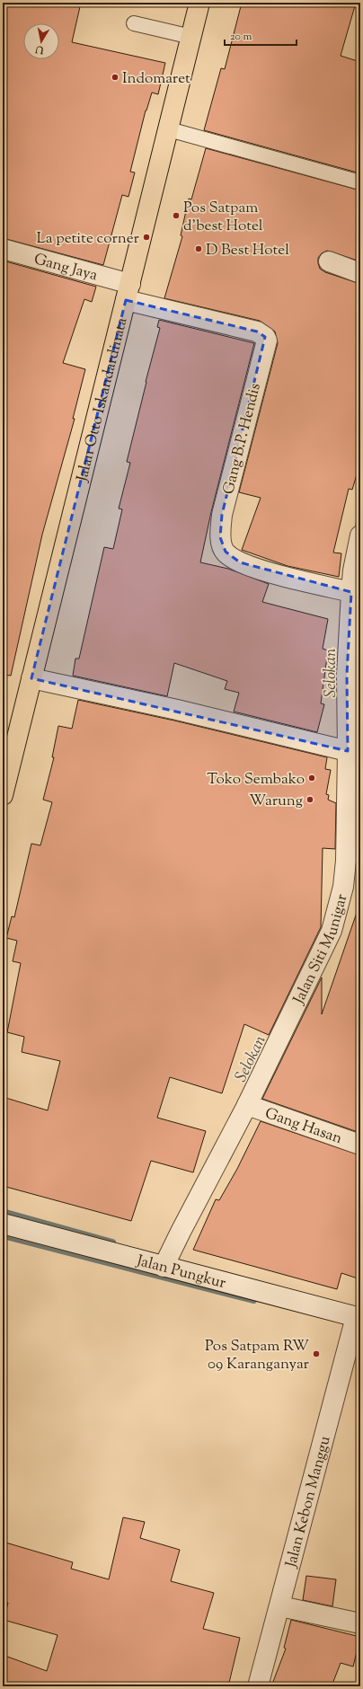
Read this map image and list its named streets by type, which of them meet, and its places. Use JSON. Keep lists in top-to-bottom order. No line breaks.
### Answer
{"streets":{"main road":["Jalan Otto Iskandardinata"],"street":["Gang Jaya","Gang B.P. Hendis","Jalan Siti Munigar","Gang Hasan","Jalan Pungkur","Jalan Kebon Manggu"]},"crossings":[["Gang Jaya","Jalan Otto Iskandardinata"],["Gang Jaya","Gang B.P. Hendis"],["Jalan Otto Iskandardinata","Gang B.P. Hendis"],["Gang B.P. Hendis","Jalan Siti Munigar"],["Jalan Siti Munigar","Gang Hasan"],["Jalan Siti Munigar","Jalan Pungkur"],["Jalan Pungkur","Jalan Kebon Manggu"]],"water":["Selokan"],"places":["Indomaret","Pos Satpam d'best Hotel","La petite corner","D Best Hotel","Toko Sembako","Warung","Pos Satpam RW 09 Karanganyar"],"scale_bar":"20 m","north":"bottom"}
